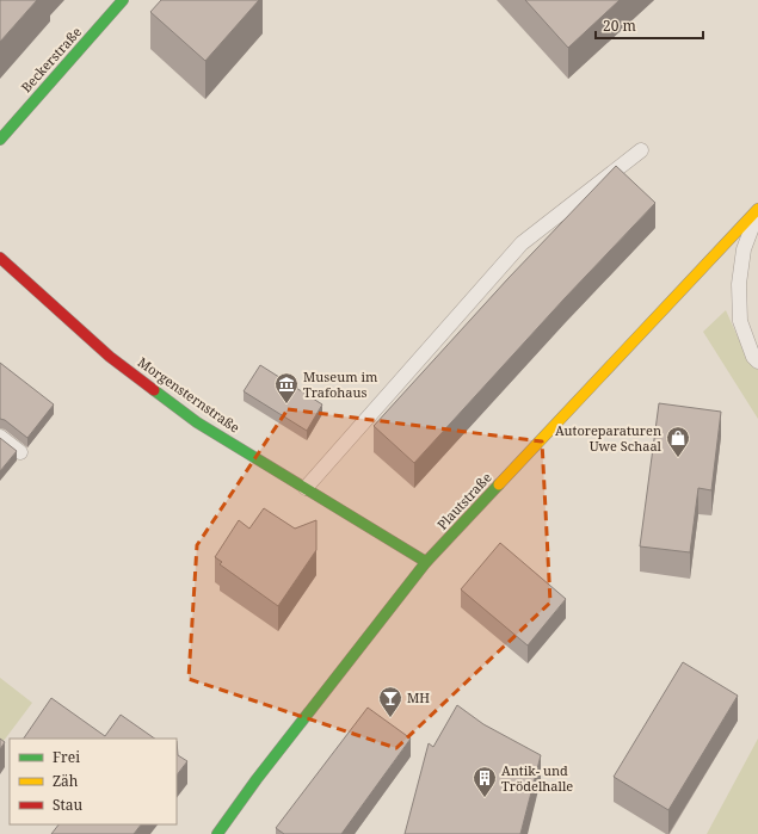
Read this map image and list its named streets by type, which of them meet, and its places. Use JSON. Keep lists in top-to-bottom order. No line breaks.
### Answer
{"streets":{"main road":["Beckerstraße","Morgensternstraße","Plautstraße"]},"crossings":[["Morgensternstraße","Plautstraße"]],"places":{"museum":["Museum im Trafohaus"],"shop":["Autoreparaturen Uwe Schaal"],"bar":["MH"],"building":["Antik- und Trödelhalle"]},"legend":["Frei","Zäh","Stau"],"scale_bar":"20 m"}
